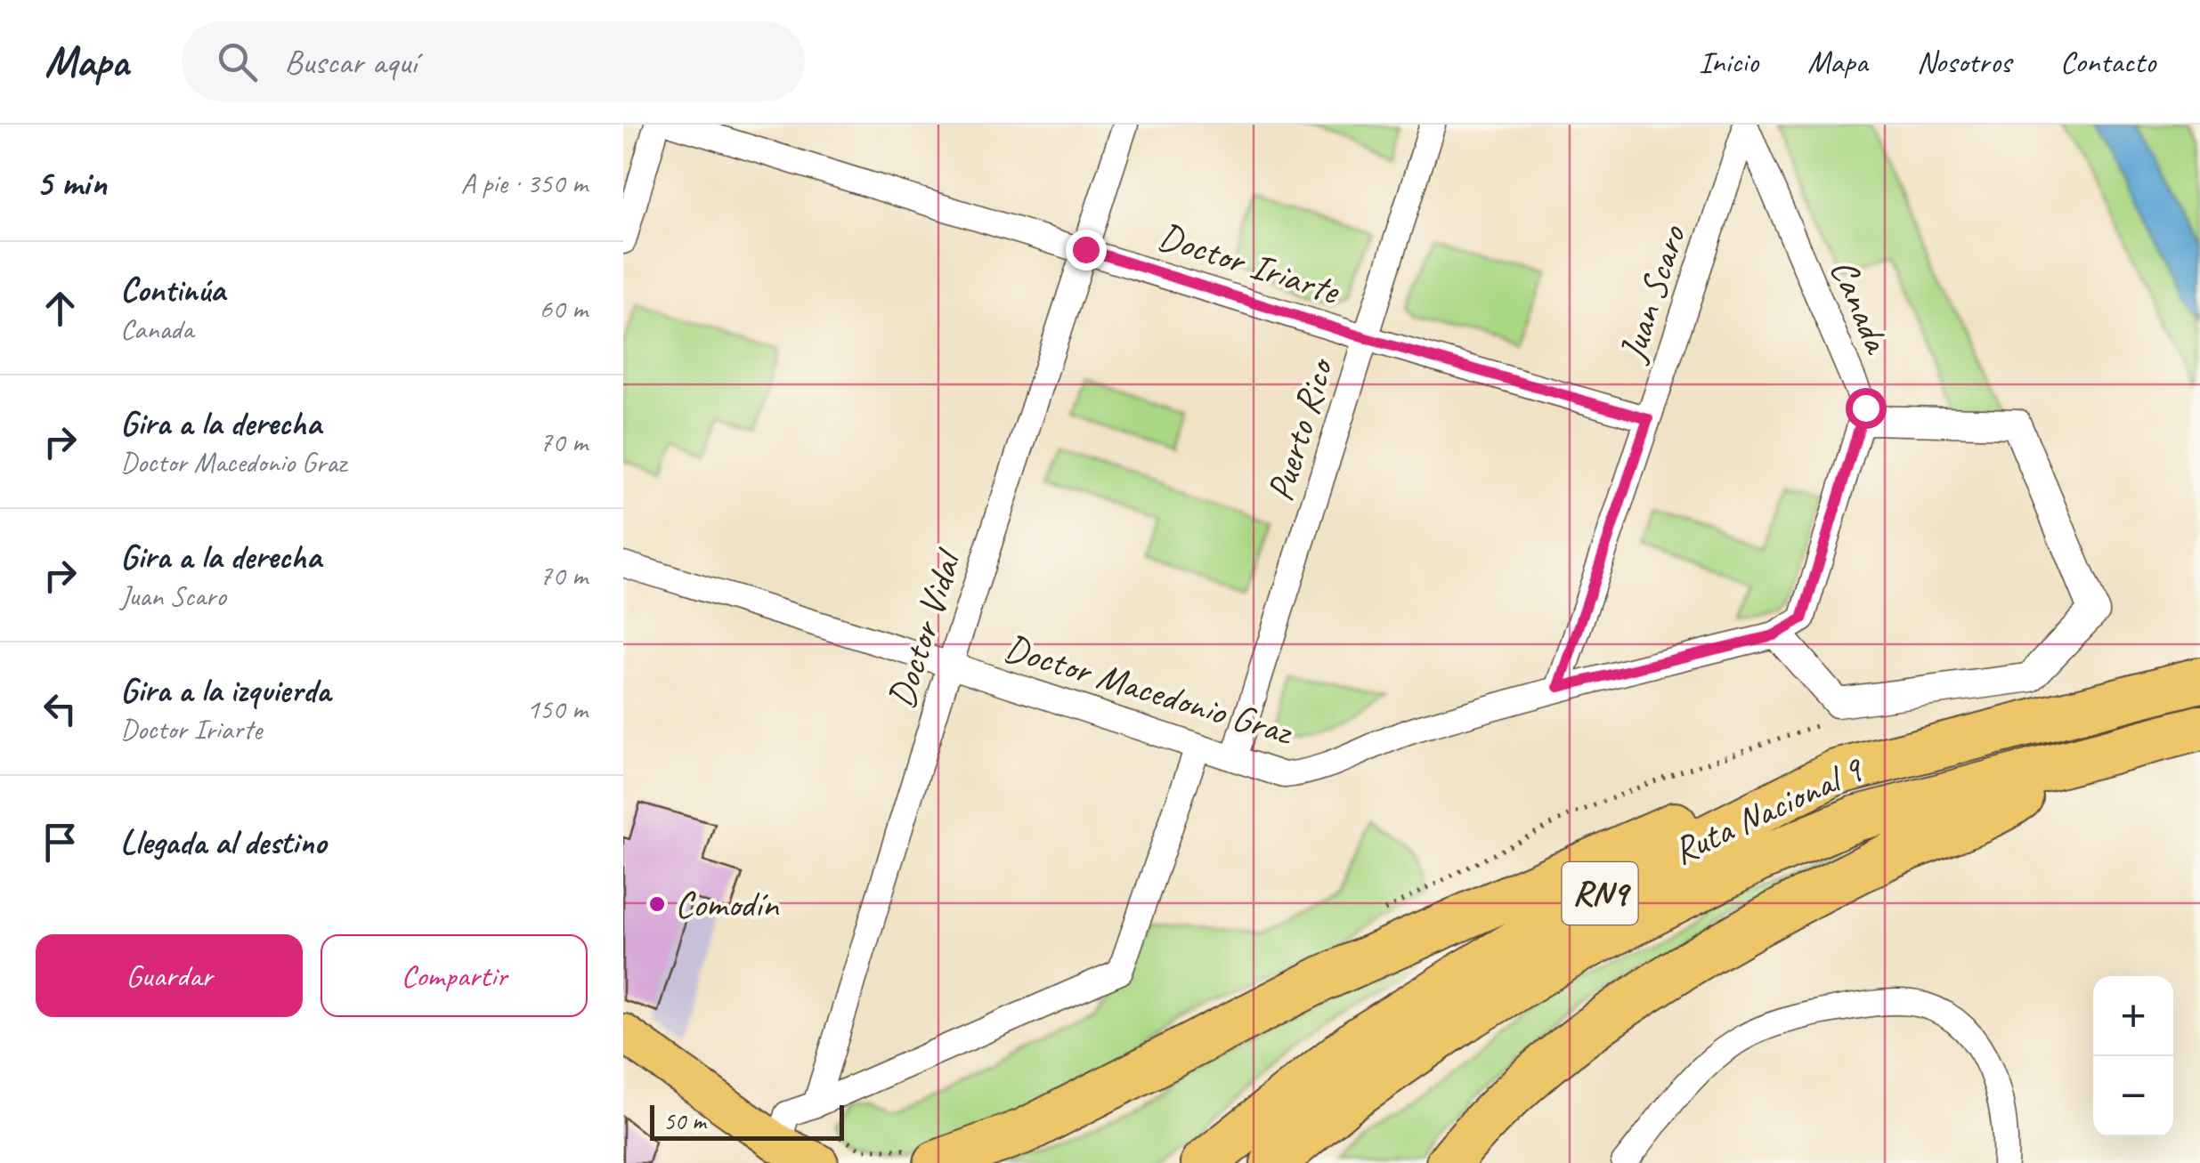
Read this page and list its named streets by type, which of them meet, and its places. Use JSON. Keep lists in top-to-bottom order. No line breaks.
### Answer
{"streets":{"highway":["Ruta Nacional 9","RN9"],"street":["Doctor Iriarte","Juan Scaro","Canada","Puerto Rico","Doctor Vidal","Doctor Macedonio Graz"]},"crossings":[["Doctor Iriarte","Juan Scaro"],["Doctor Iriarte","Puerto Rico"],["Doctor Iriarte","Doctor Vidal"],["Juan Scaro","Canada"],["Juan Scaro","Doctor Macedonio Graz"],["Canada","Doctor Macedonio Graz"],["Puerto Rico","Doctor Macedonio Graz"],["Doctor Vidal","Doctor Macedonio Graz"],["Ruta Nacional 9","RN9"]],"places":["Comodín"],"scale_bar":"50 m","page":{"header":"Mapa","search":"Buscar aquí","nav":["Inicio","Mapa","Nosotros","Contacto"],"heading":["5 min","A pie · 350 m"],"list":[["Continúa","Canada","60 m"],["Gira a la derecha","Doctor Macedonio Graz","70 m"],["Gira a la derecha","Juan Scaro","70 m"],["Gira a la izquierda","Doctor Iriarte","150 m"],"Llegada al destino"],"buttons":["Guardar","Compartir"],"map_buttons":["+","−"],"scale":"50 m"}}
